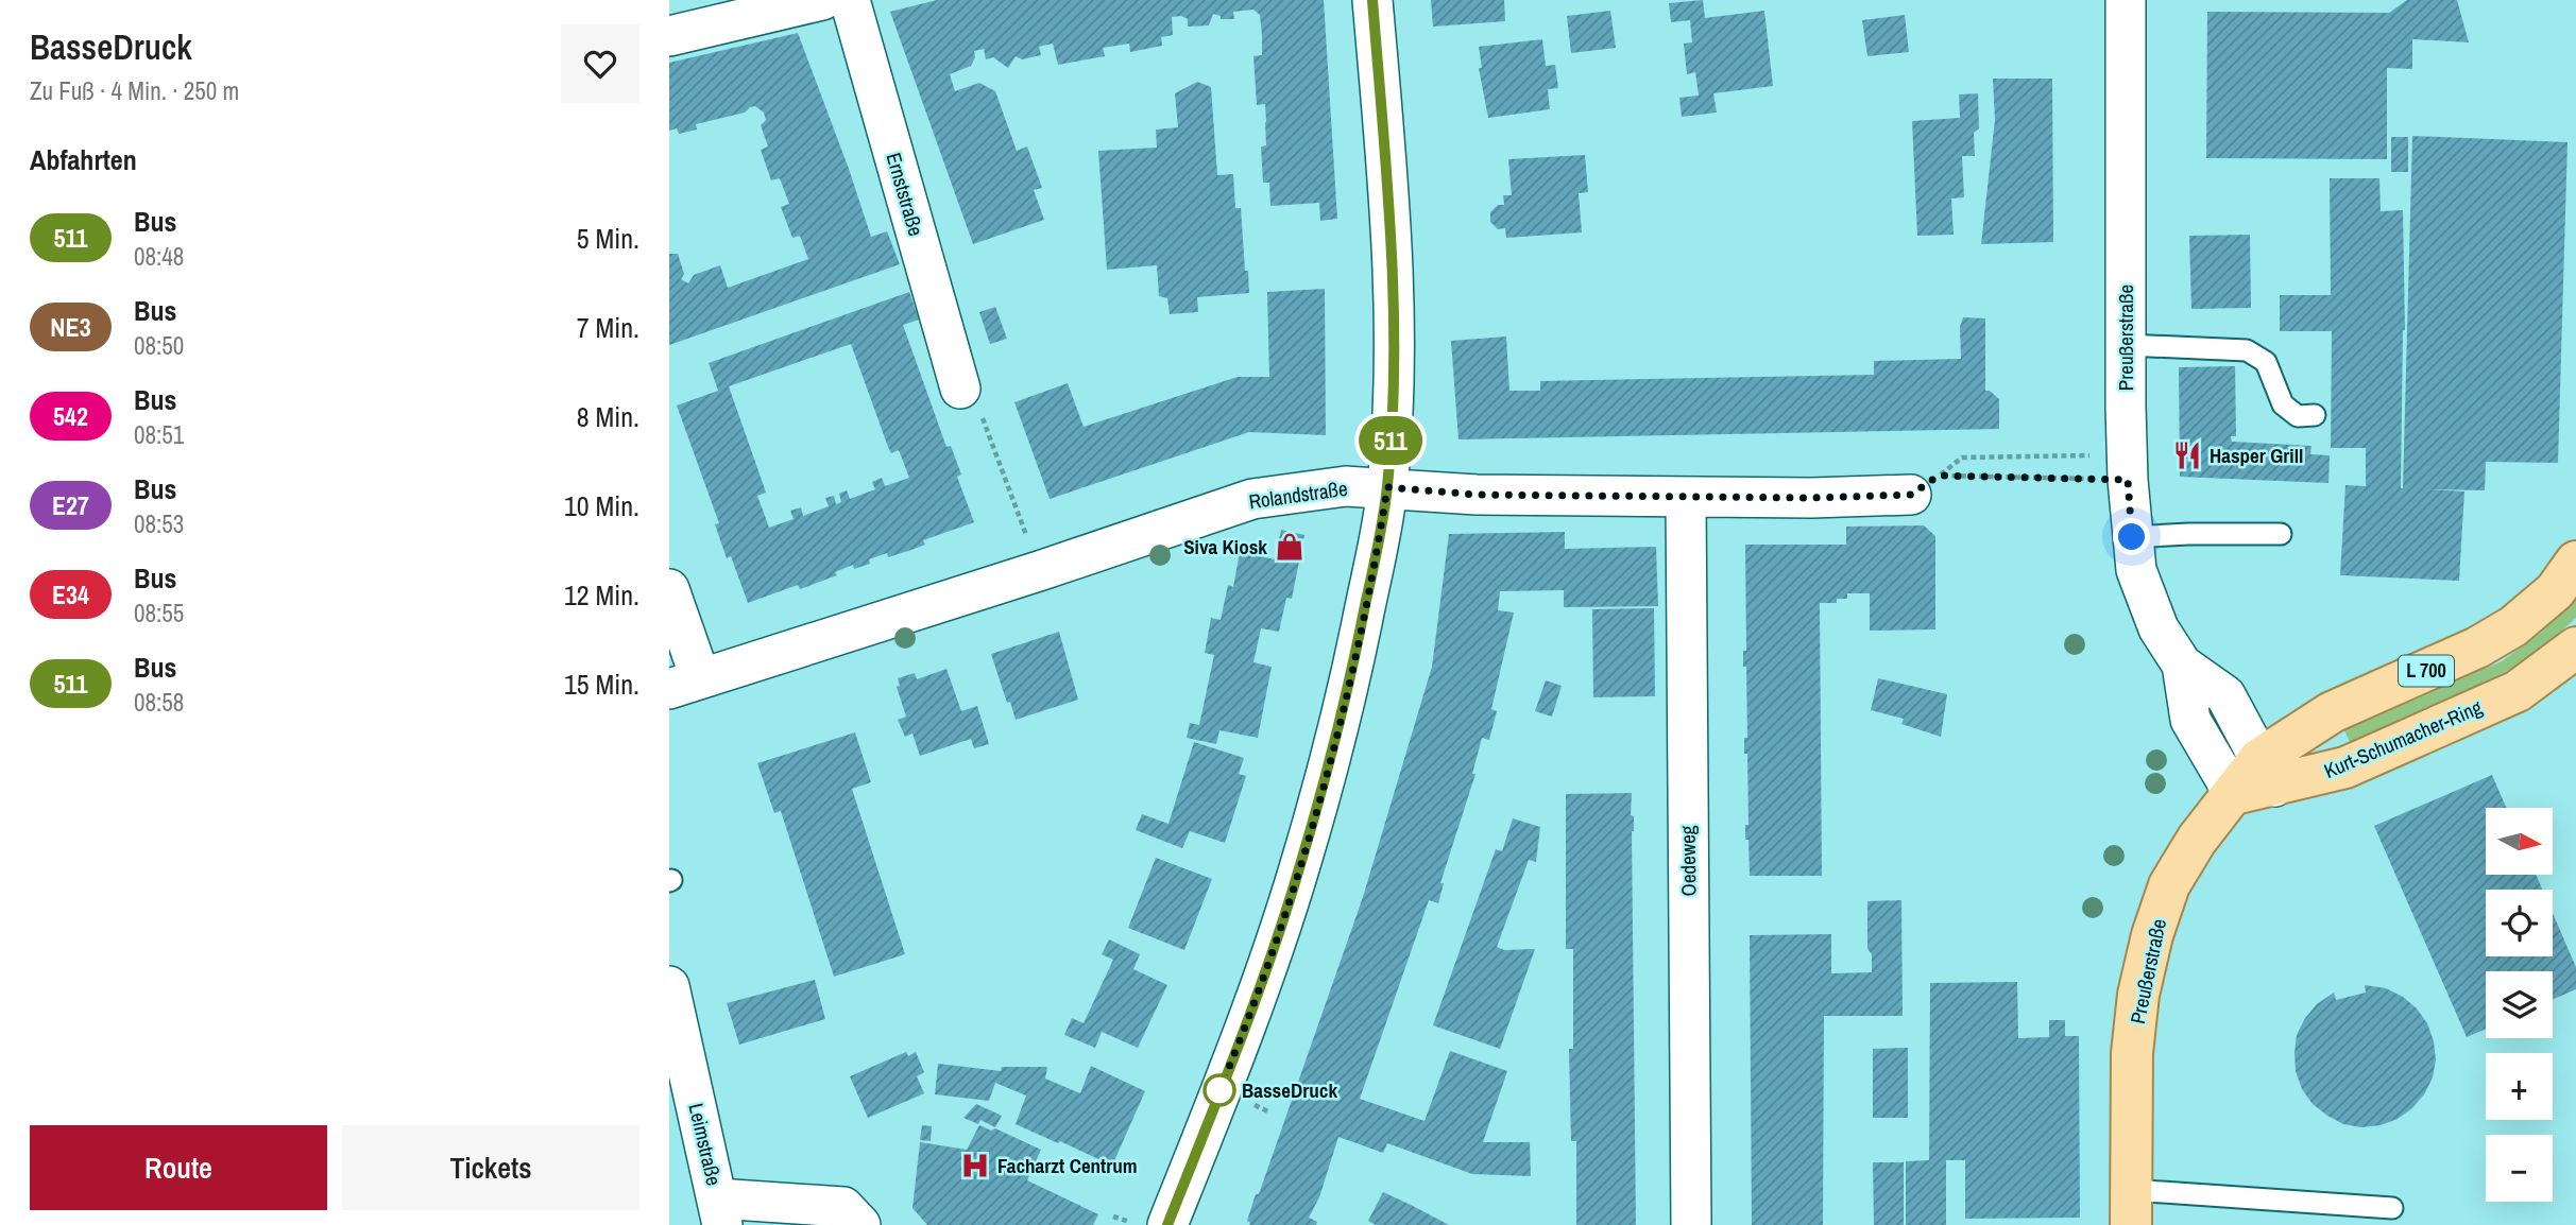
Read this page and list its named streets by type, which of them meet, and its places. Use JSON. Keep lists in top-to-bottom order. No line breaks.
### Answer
{"streets":{"main road":["Preußerstraße","L 700","Kurt-Schumacher-Ring"],"street":["Ernststraße","Rolandstraße","Oedeweg","Leimstraße"]},"crossings":[["Preußerstraße","Kurt-Schumacher-Ring"],["Rolandstraße","Oedeweg"]],"places":{"restaurant":["Hasper Grill"],"shop":["Siva Kiosk"],"other":["BasseDruck"],"hospital":["Facharzt Centrum"]},"lines":["bus line 511"],"north":"right","page":{"heading":[["BasseDruck","Zu Fuß · 4 Min. · 250 m"],"Abfahrten"],"on_map":"511","list":[{"mark":"511","name":"Bus","note":"08:48","value":"5 Min."},{"mark":"NE3","name":"Bus","note":"08:50","value":"7 Min."},{"mark":"542","name":"Bus","note":"08:51","value":"8 Min."},{"mark":"E27","name":"Bus","note":"08:53","value":"10 Min."},{"mark":"E34","name":"Bus","note":"08:55","value":"12 Min."},{"mark":"511","name":"Bus","note":"08:58","value":"15 Min."}],"map_buttons":["+","−"],"buttons":["Route","Tickets"]}}
